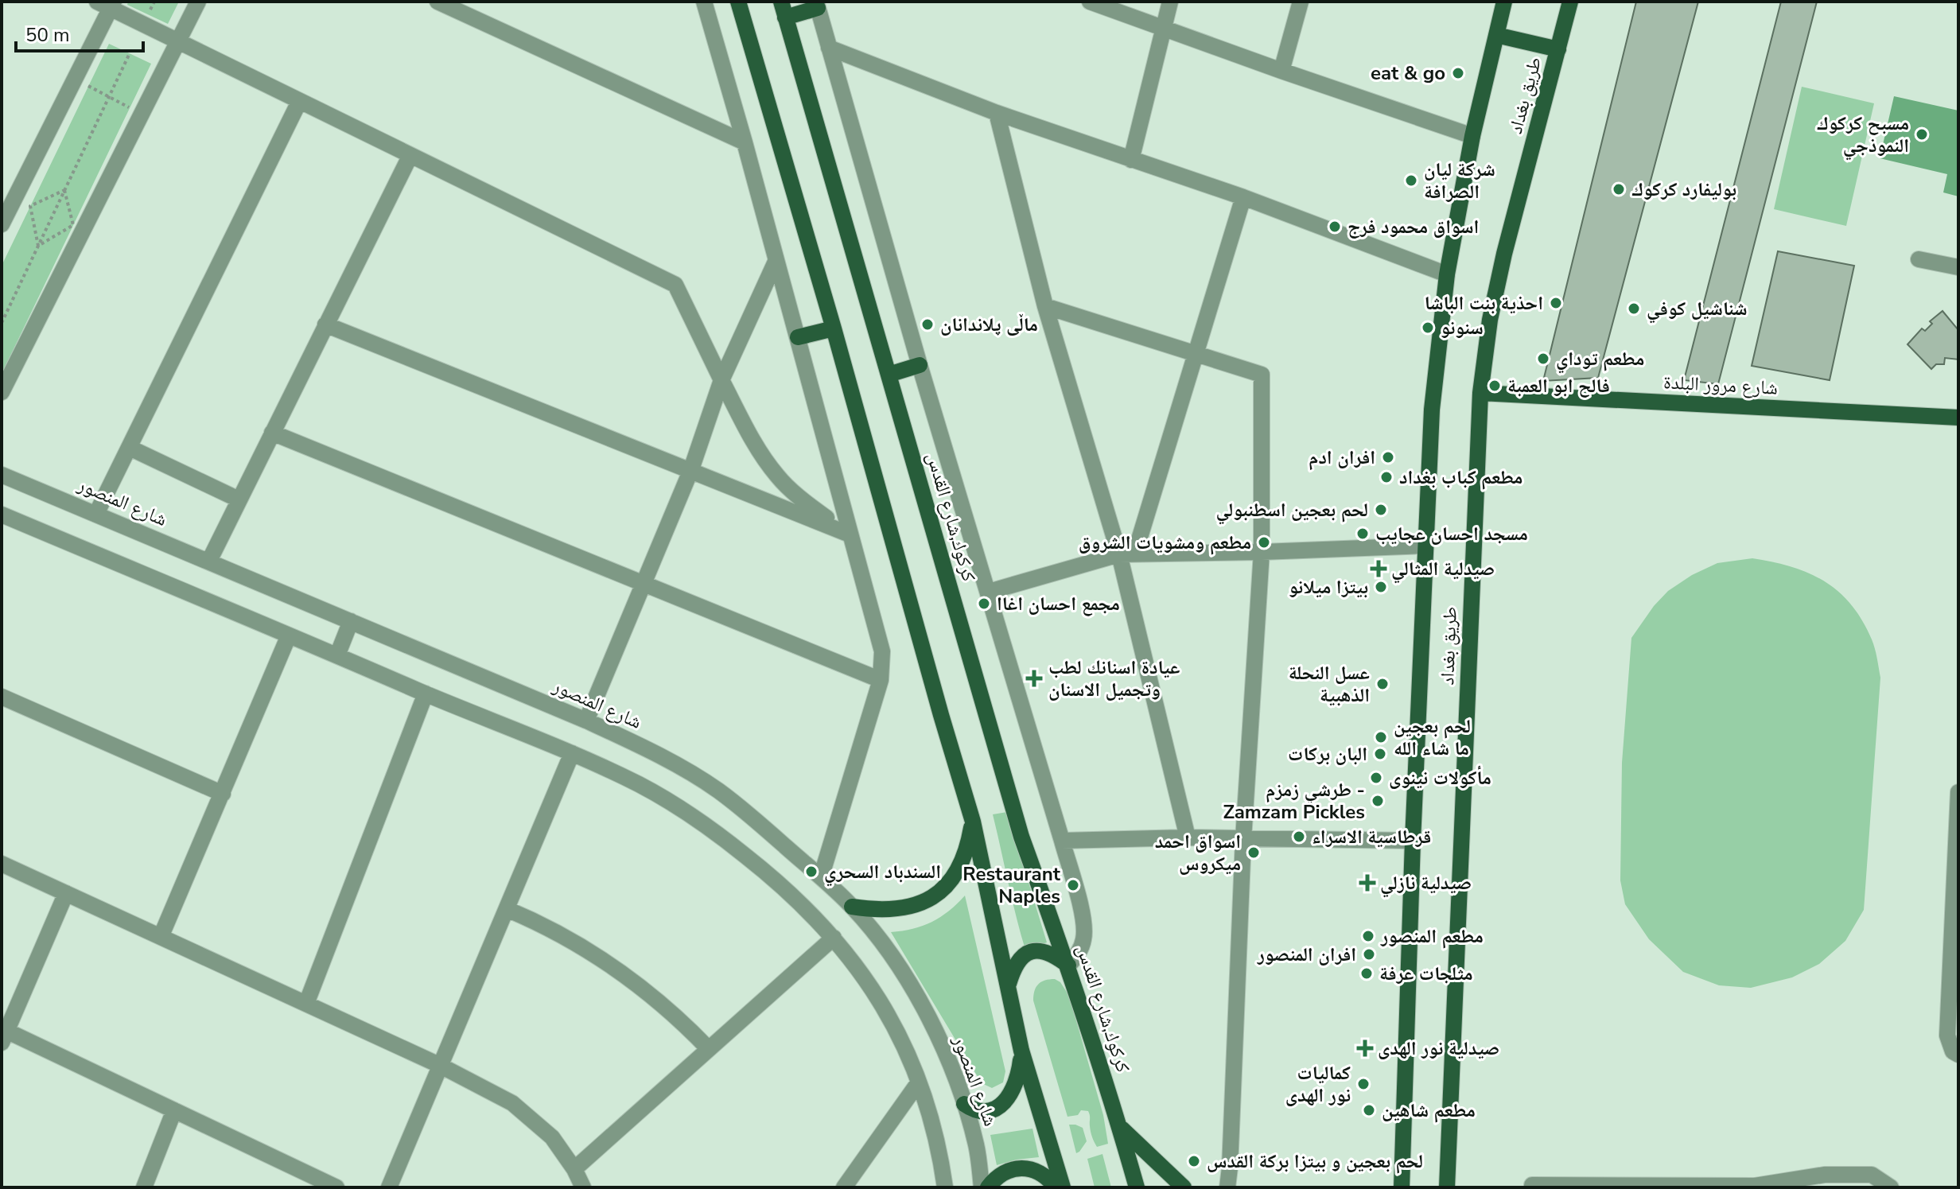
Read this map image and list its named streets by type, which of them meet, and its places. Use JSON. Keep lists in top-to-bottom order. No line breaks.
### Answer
{"streets":{"main road":["طريق بغداد","شارع مرور البلدة","كركوك,شارع القدس"],"street":["شارع المنصور"]},"crossings":[["طريق بغداد","شارع مرور البلدة"]],"places":{"other":["eat & go","مسبح كركوك النموذجي","شركة ليان الصرافة","بوليفارد كركوك","اسواق محمود فرج","احذية بنت الباشا","شناشيل كوفي","ماڵی پلاندانان","سنونو","مطعم توداي","فالح ابو العمبة","افران ادم","مطعم كباب بغداد","لحم بعجين اسطنبولي","مسجد احسان عجايب","مطعم ومشويات الشروق","بيتزا ميلانو","مجمع احسان اغاا","عسل النحلة الذهبية","لحم بعجين ما شاء الله","البان بركات","مأكولات نينوى","طرشي زمزم - Zamzam Pickles","قرطاسية الاسراء","اسواق احمد ميكروس","السندباد السحري","Restaurant Naples","مطعم المنصور","افران المنصور","مثلجات عرفة","كماليات نور الهدى","مطعم شاهين","لحم بعجين و بيتزا بركة القدس"],"health":["صيدلية المثالي","عيادة اسنانك لطب وتجميل الاسنان","صيدلية نازلي","صيدلية نور الهدى"]},"scale_bar":"50 m"}
